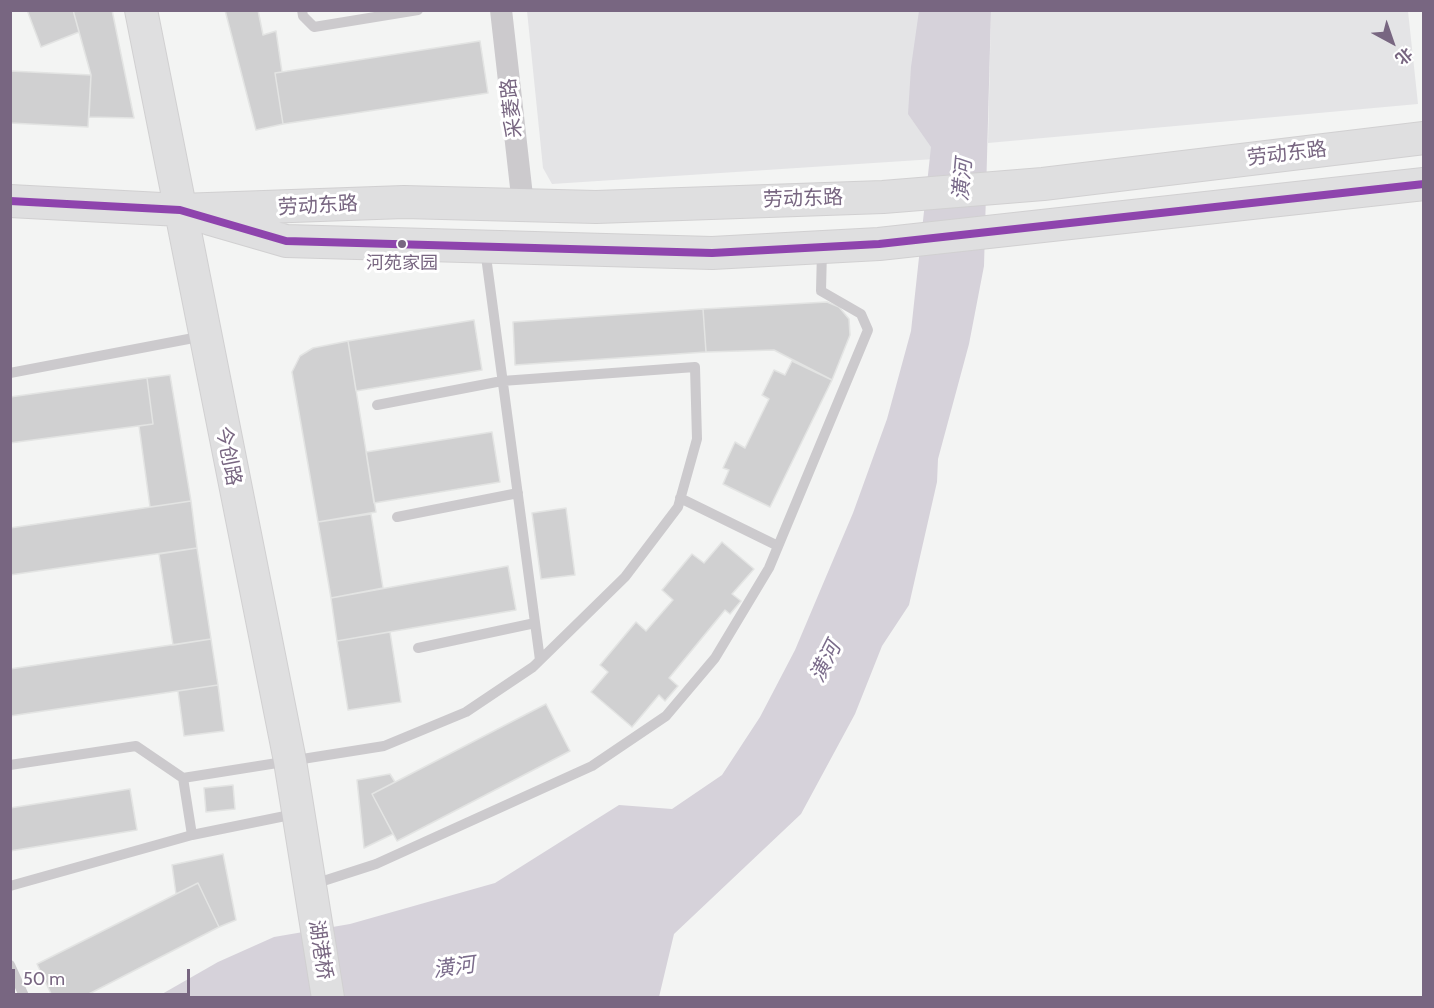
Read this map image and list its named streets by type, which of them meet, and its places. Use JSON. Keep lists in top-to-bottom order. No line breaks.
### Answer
{"streets":{"main road":["劳动东路","今创路","湖港桥"],"street":["采菱路"]},"crossings":[["采菱路","劳动东路"],["劳动东路","今创路"],["今创路","湖港桥"]],"water":["潢河"],"places":["河苑家园"],"scale_bar":"50 m","north":"bottom right"}
